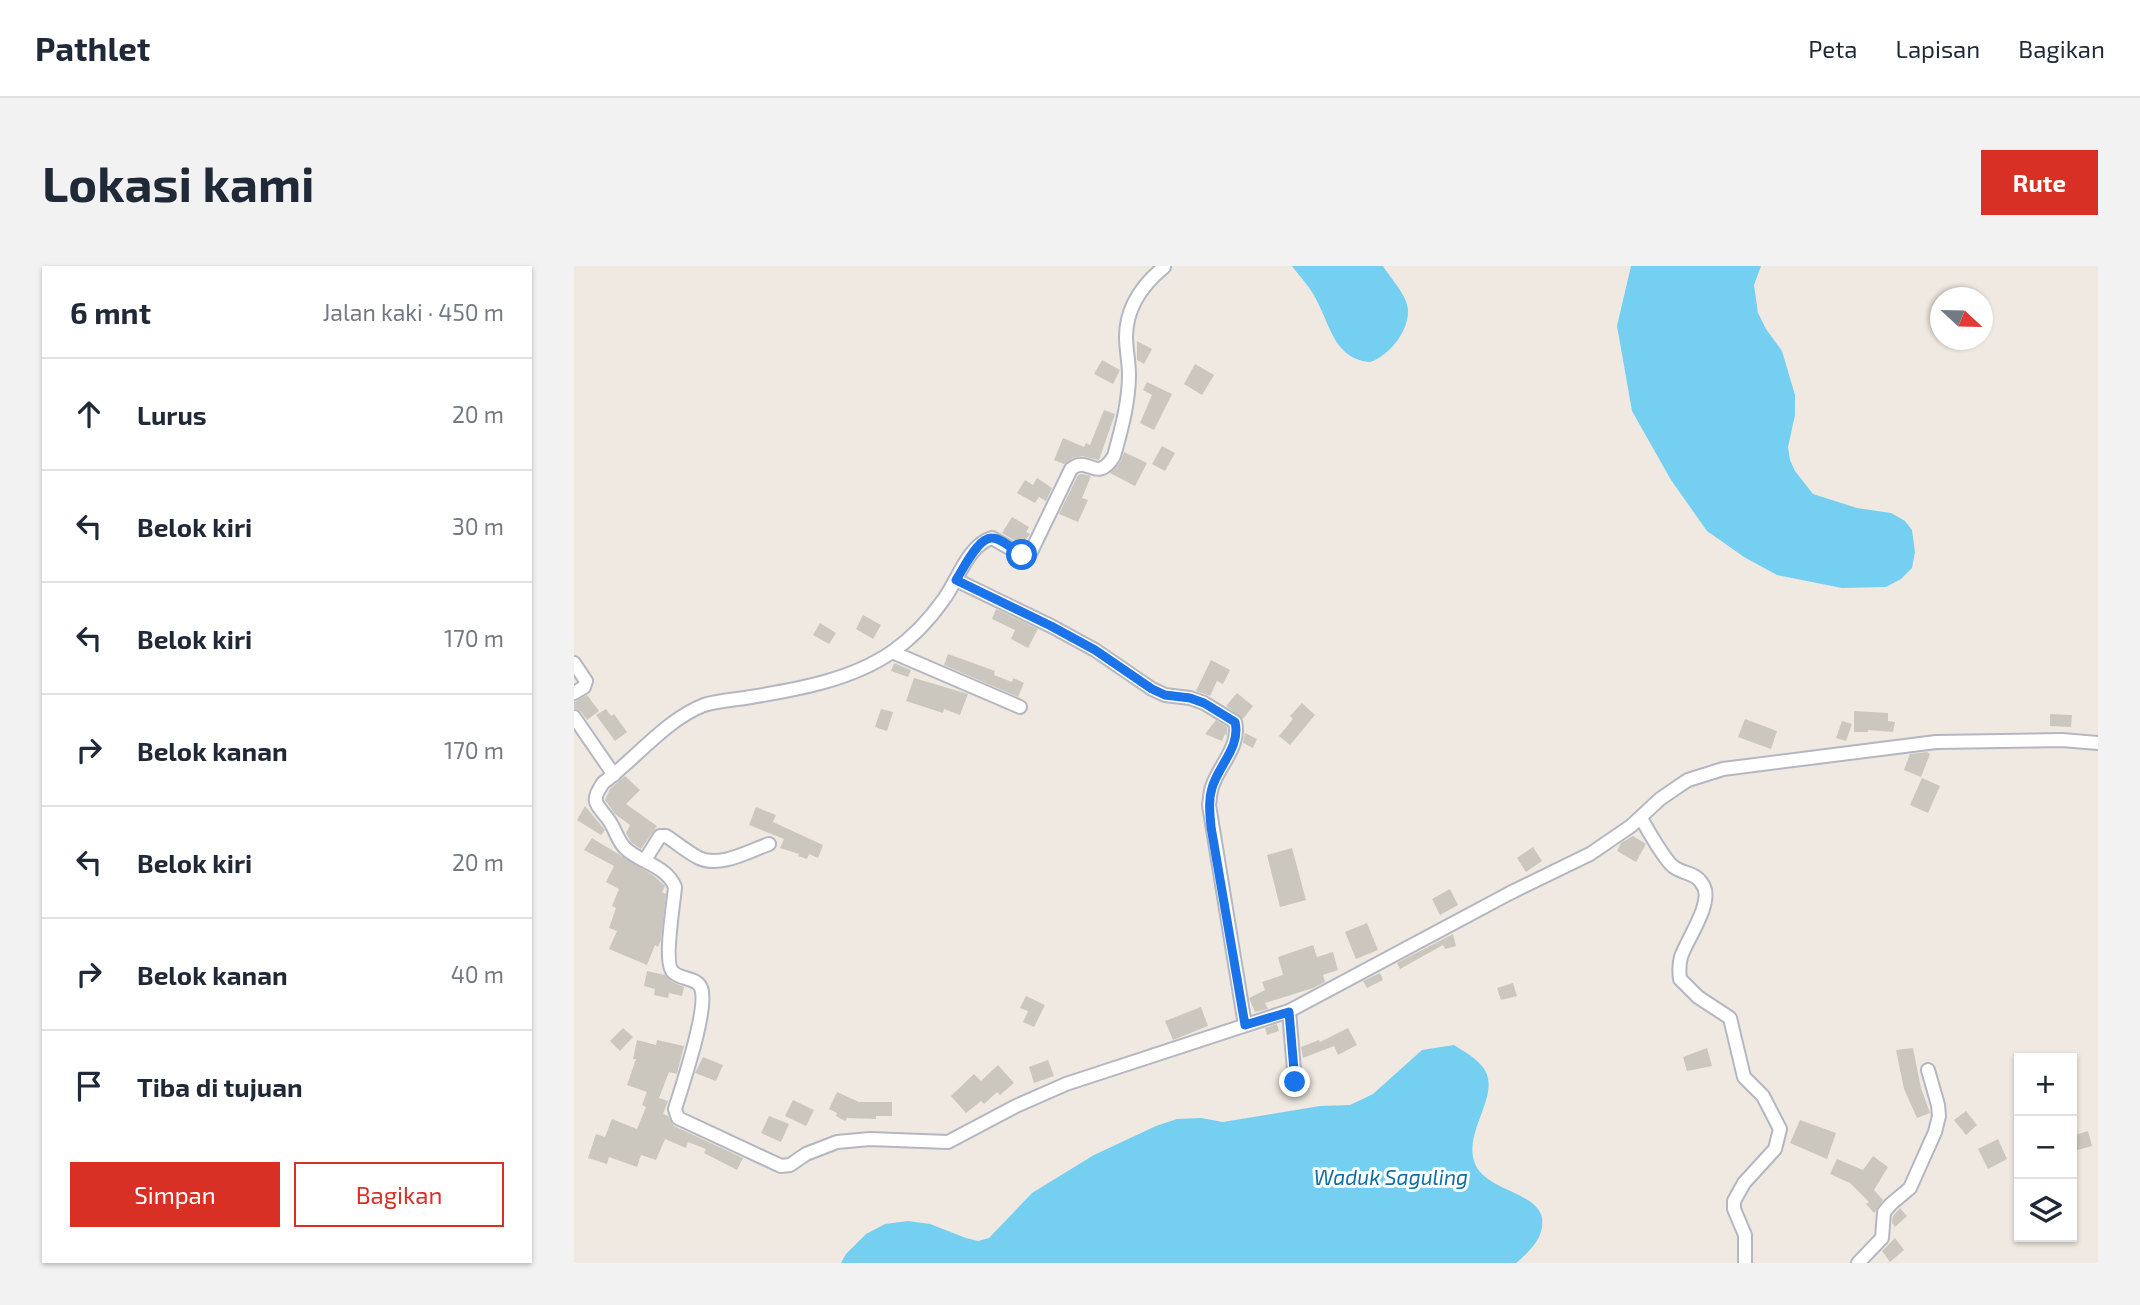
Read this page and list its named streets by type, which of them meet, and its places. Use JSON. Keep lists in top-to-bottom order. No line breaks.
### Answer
{"water":["Waduk Saguling"],"north":"right","page":{"header":"Pathlet","nav":["Peta","Lapisan","Bagikan"],"buttons":["Rute",["Simpan","Bagikan"]],"title":"Lokasi kami","heading":["6 mnt","Jalan kaki · 450 m"],"list":[["Lurus","20 m"],["Belok kiri","30 m"],["Belok kiri","170 m"],["Belok kanan","170 m"],["Belok kiri","20 m"],["Belok kanan","40 m"],"Tiba di tujuan"],"map_buttons":["+","−"]}}
